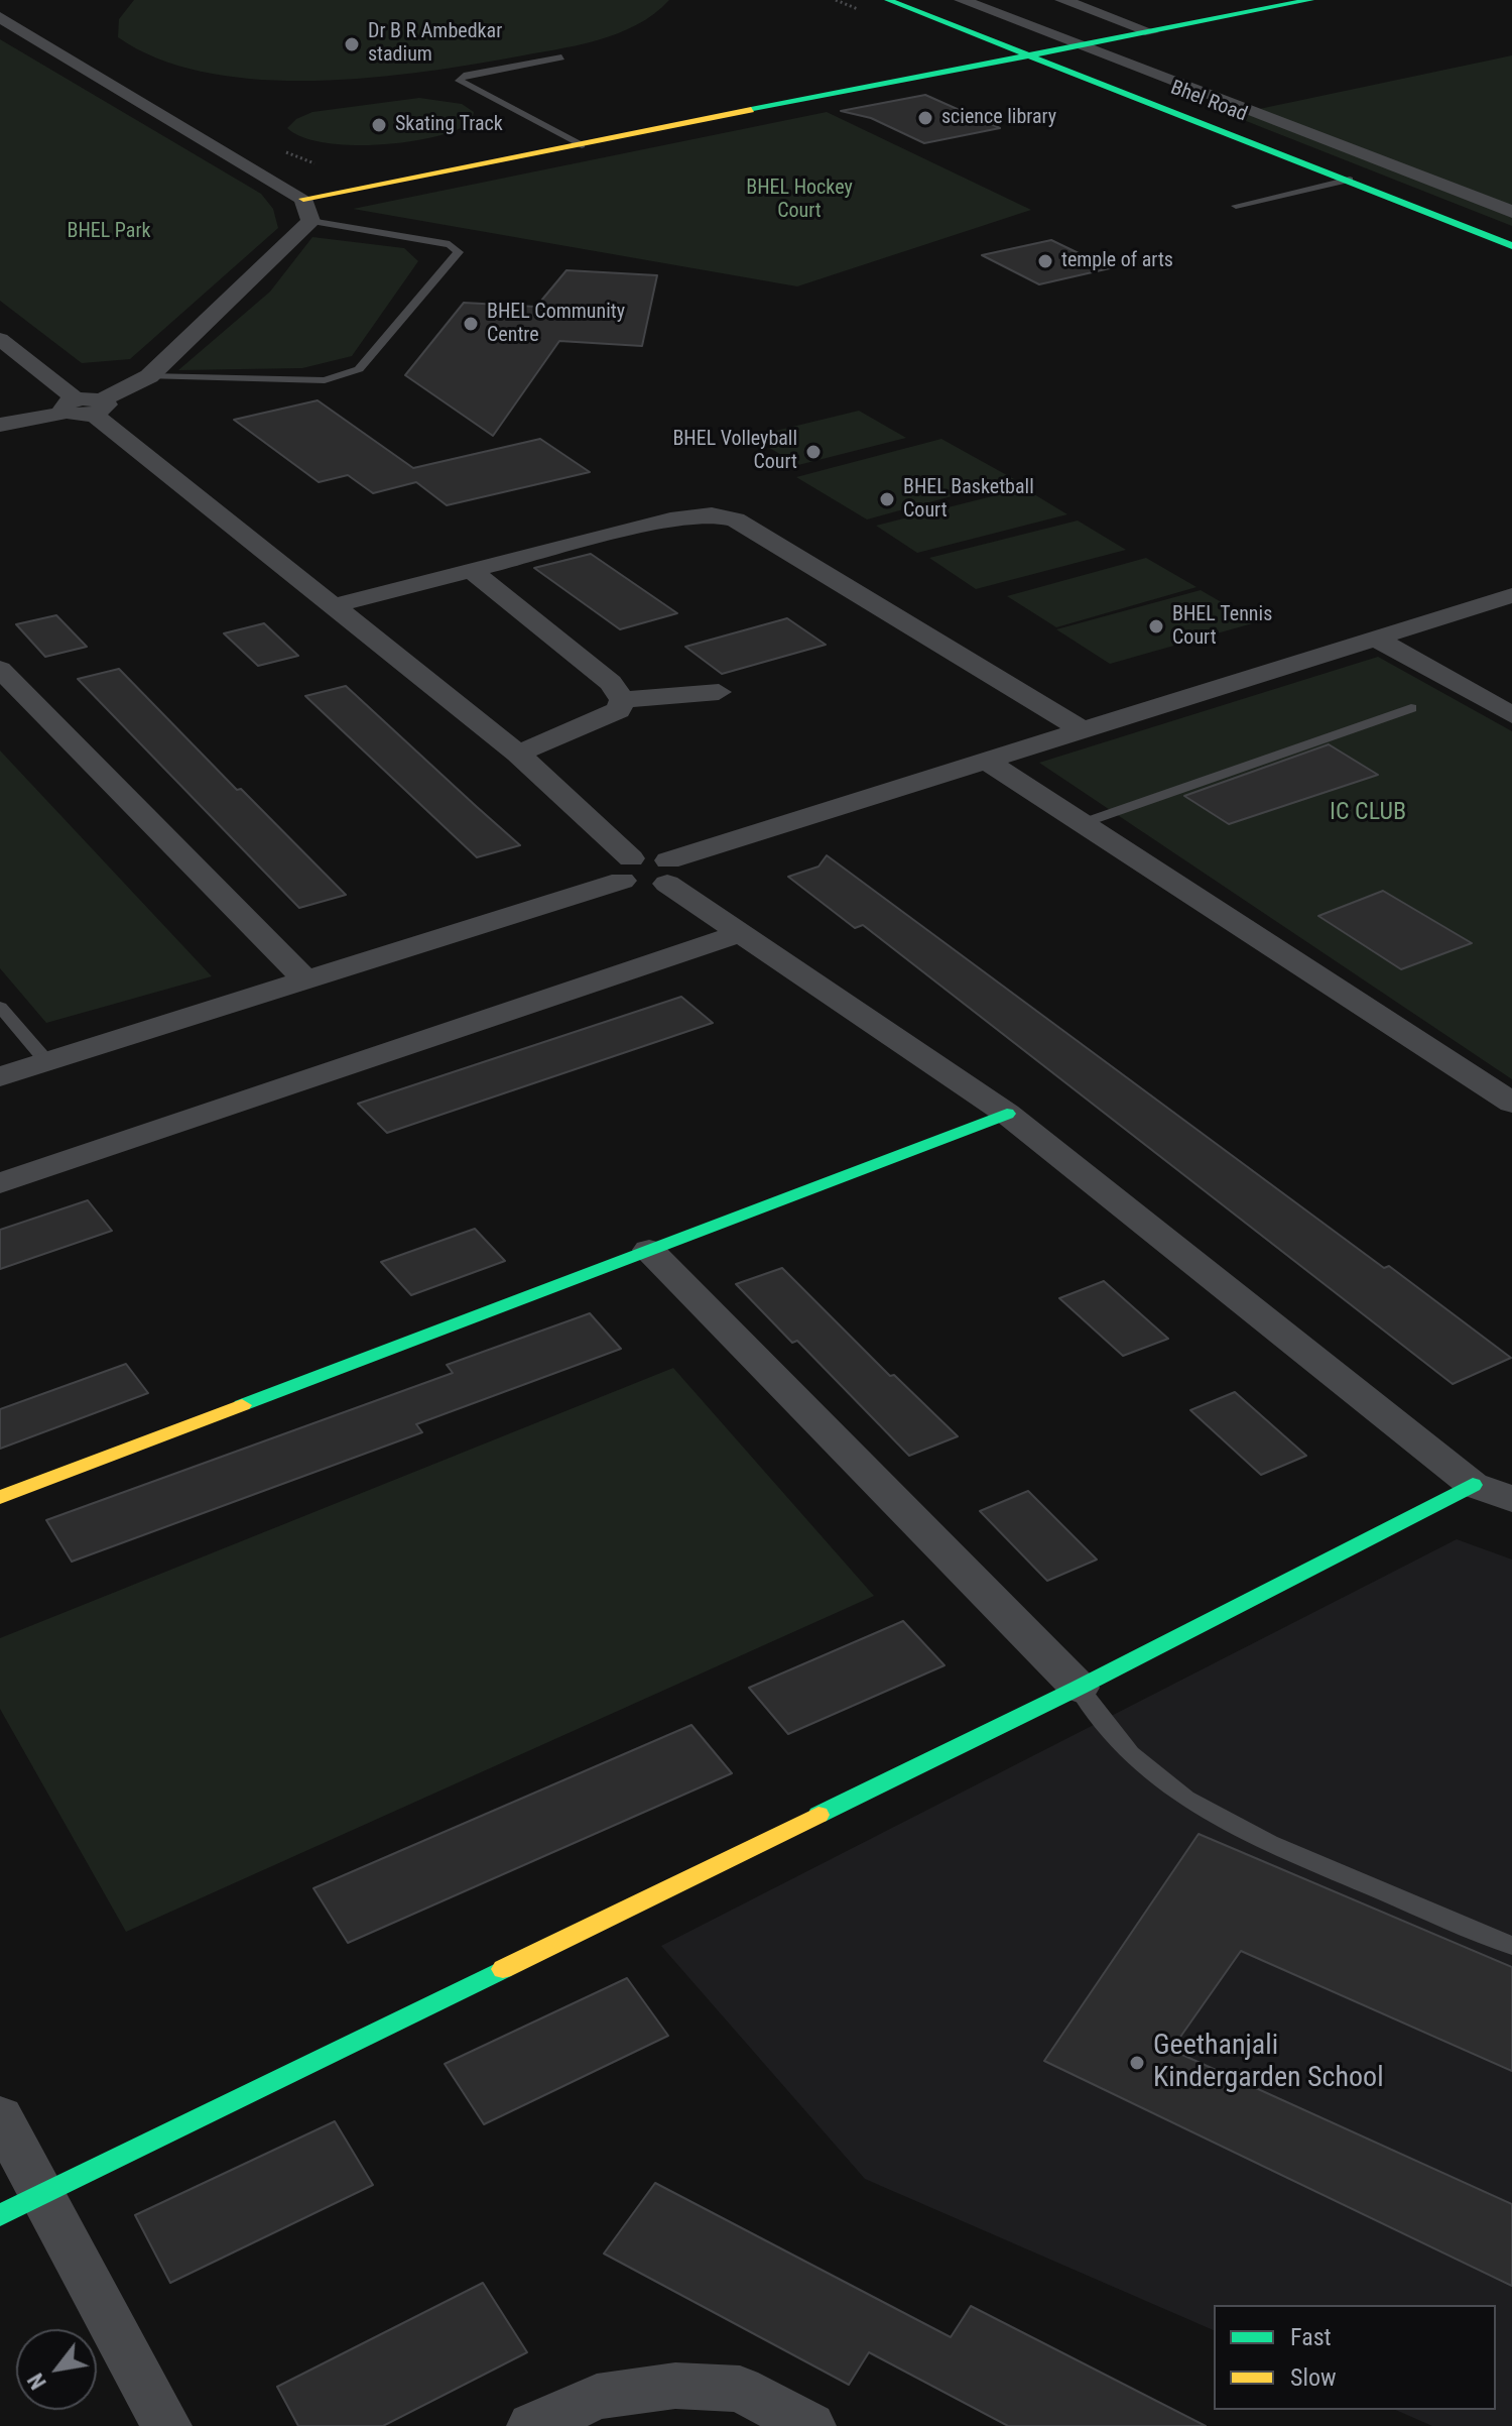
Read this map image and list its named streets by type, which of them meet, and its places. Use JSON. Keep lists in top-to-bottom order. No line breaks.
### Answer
{"streets":{"street":["Bhel Road"]},"parks":["BHEL Hockey Court","BHEL Park","IC CLUB"],"places":["Dr B R Ambedkar stadium","science library","Skating Track","temple of arts","BHEL Community Centre","BHEL Volleyball Court","BHEL Basketball Court","BHEL Tennis Court","Geethanjali Kindergarden School"],"legend":["Fast","Slow"],"north":"bottom left"}
